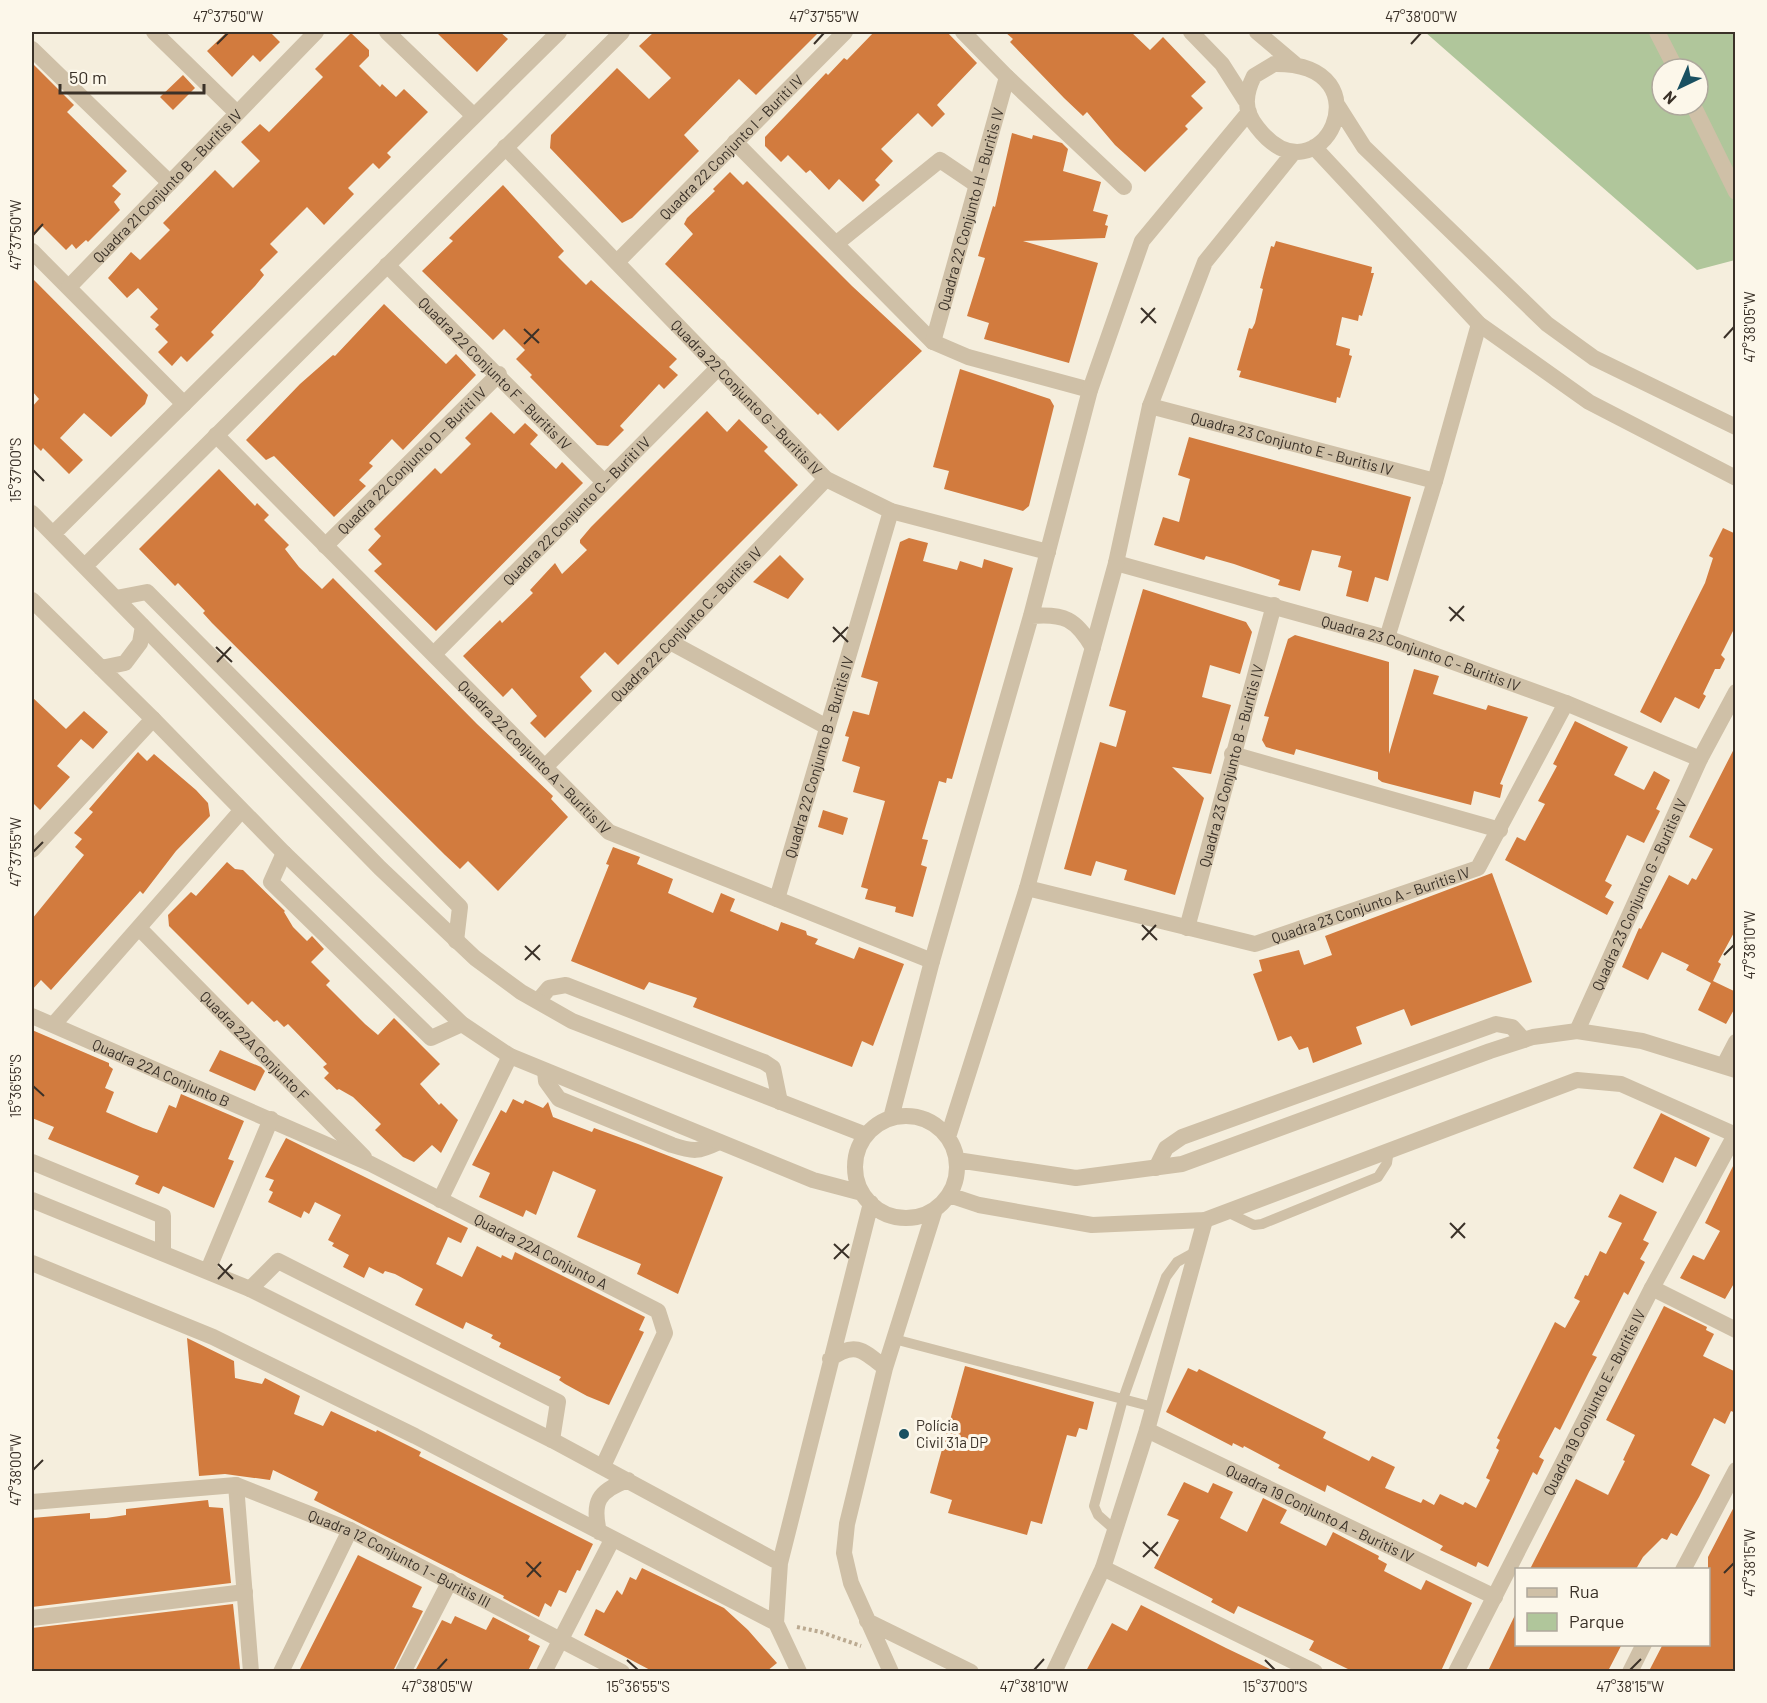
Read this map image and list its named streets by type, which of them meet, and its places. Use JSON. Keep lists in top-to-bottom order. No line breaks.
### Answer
{"streets":{"street":["Quadra 22 Conjunto I - Buriti IV","Quadra 21 Conjunto B - Buritis IV","Quadra 22 Conjunto H - Buritis IV","Quadra 22 Conjunto F - Buritis IV","Quadra 22 Conjunto G - Buritis IV","Quadra 23 Conjunto E - Buritis IV","Quadra 22 Conjunto D - Buriti IV","Quadra 22 Conjunto C - Buriti IV","Quadra 22 Conjunto C - Buritis IV","Quadra 23 Conjunto C - Buritis IV","Quadra 22 Conjunto A - Buritis IV","Quadra 22 Conjunto B - Buritis IV","Quadra 23 Conjunto B - Buritis IV","Quadra 23 Conjunto G - Buritis IV","Quadra 23 Conjunto A - Buritis IV","Quadra 22A Conjunto F","Quadra 22A Conjunto B","Quadra 22A Conjunto A","Quadra 19 Conjunto E - Buritis IV","Quadra 19 Conjunto A - Buritis IV","Quadra 12 Conjunto 1 - Buritis III"]},"crossings":[["Quadra 22 Conjunto I - Buriti IV","Quadra 22 Conjunto G - Buritis IV"],["Quadra 22 Conjunto F - Buritis IV","Quadra 22 Conjunto D - Buriti IV"],["Quadra 22 Conjunto F - Buritis IV","Quadra 22 Conjunto C - Buriti IV"],["Quadra 22 Conjunto G - Buritis IV","Quadra 22 Conjunto C - Buriti IV"],["Quadra 22 Conjunto G - Buritis IV","Quadra 22 Conjunto C - Buritis IV"],["Quadra 22 Conjunto G - Buritis IV","Quadra 22 Conjunto B - Buritis IV"],["Quadra 22 Conjunto D - Buriti IV","Quadra 22 Conjunto A - Buritis IV"],["Quadra 22 Conjunto C - Buriti IV","Quadra 22 Conjunto A - Buritis IV"],["Quadra 22 Conjunto C - Buritis IV","Quadra 22 Conjunto A - Buritis IV"],["Quadra 23 Conjunto C - Buritis IV","Quadra 23 Conjunto B - Buritis IV"],["Quadra 23 Conjunto C - Buritis IV","Quadra 23 Conjunto G - Buritis IV"],["Quadra 23 Conjunto C - Buritis IV","Quadra 23 Conjunto A - Buritis IV"],["Quadra 22 Conjunto A - Buritis IV","Quadra 22 Conjunto B - Buritis IV"],["Quadra 23 Conjunto B - Buritis IV","Quadra 23 Conjunto A - Buritis IV"],["Quadra 22A Conjunto F","Quadra 22A Conjunto A"],["Quadra 22A Conjunto B","Quadra 22A Conjunto A"],["Quadra 19 Conjunto E - Buritis IV","Quadra 19 Conjunto A - Buritis IV"]],"places":["Polícia Civil 31a DP"],"legend":["Rua","Parque"],"scale_bar":"50 m","north":"bottom left","coordinates":["47°37'50\"W","47°37'55\"W","47°38'00\"W","47°38'05\"W","15°37'00\"S","47°38'10\"W","15°36'55\"S","47°38'15\"W"]}
